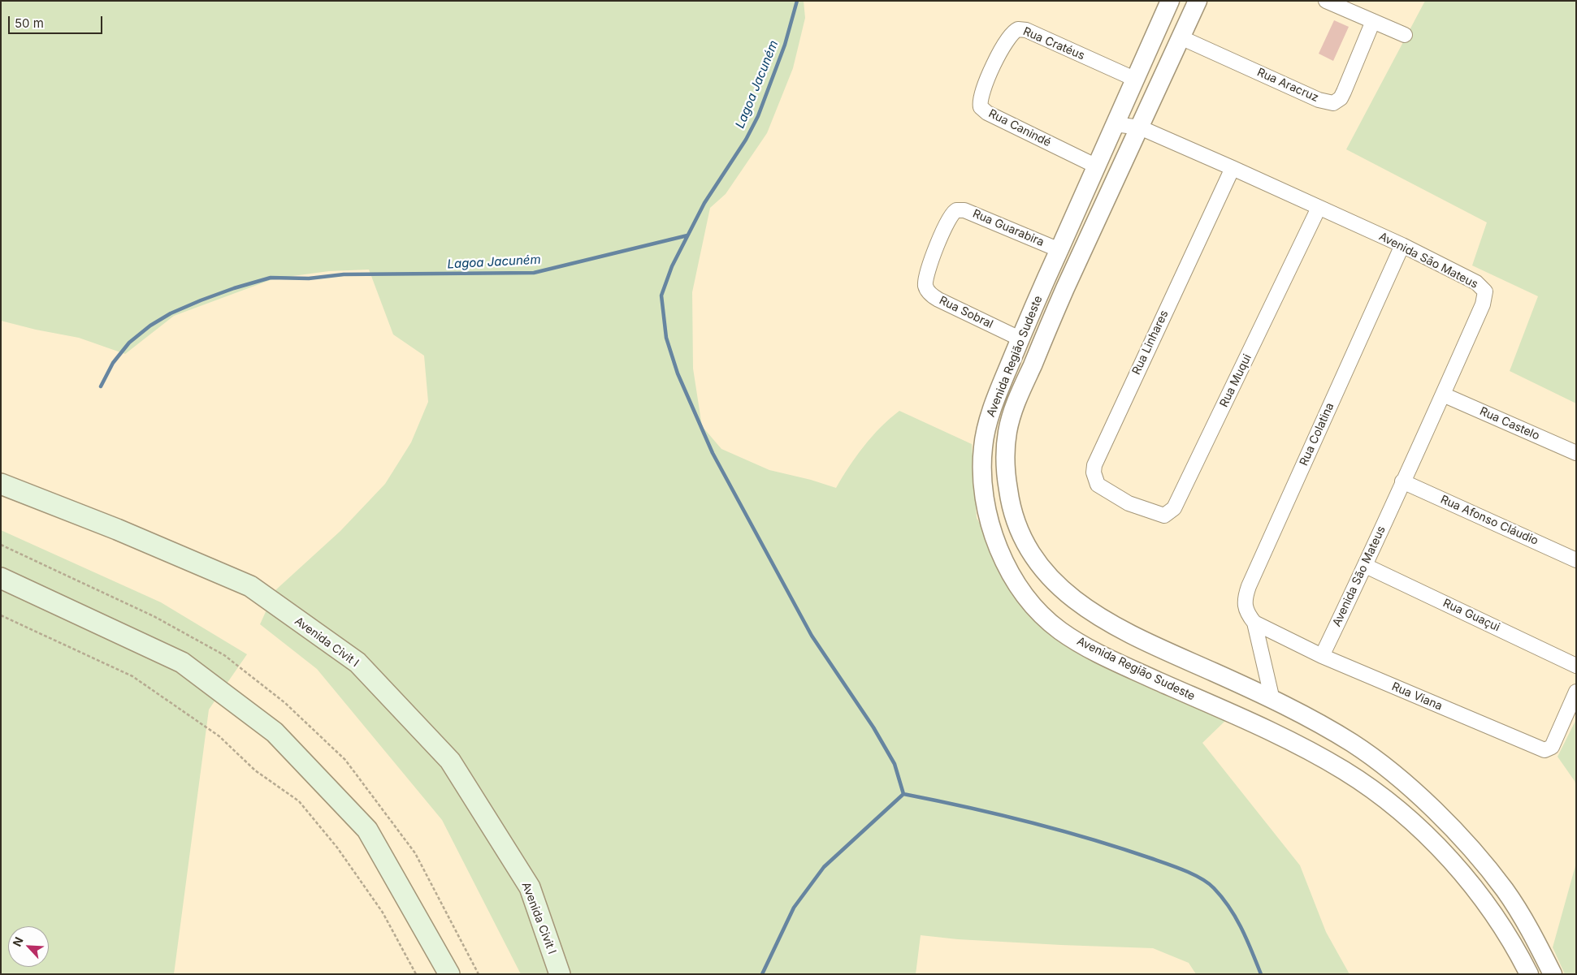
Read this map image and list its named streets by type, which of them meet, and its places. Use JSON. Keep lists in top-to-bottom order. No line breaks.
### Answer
{"streets":{"main road":["Avenida Civit I"],"street":["Rua Cratéus","Rua Aracruz","Rua Canindé","Rua Guarabira","Avenida São Mateus","Rua Sobral","Rua Linhares","Avenida Região Sudeste","Rua Muqui","Rua Castelo","Rua Colatina","Rua Afonso Cláudio","Rua Guaçui","Rua Viana"]},"crossings":[["Rua Cratéus","Rua Canindé"],["Rua Cratéus","Avenida Região Sudeste"],["Rua Aracruz","Avenida Região Sudeste"],["Rua Canindé","Avenida Região Sudeste"],["Rua Guarabira","Rua Sobral"],["Rua Guarabira","Avenida Região Sudeste"],["Avenida São Mateus","Rua Linhares"],["Avenida São Mateus","Avenida Região Sudeste"],["Avenida São Mateus","Rua Muqui"],["Avenida São Mateus","Rua Castelo"],["Avenida São Mateus","Rua Colatina"],["Avenida São Mateus","Rua Afonso Cláudio"],["Avenida São Mateus","Rua Guaçui"],["Avenida São Mateus","Rua Viana"],["Rua Sobral","Avenida Região Sudeste"],["Rua Linhares","Rua Muqui"],["Rua Colatina","Rua Viana"]],"water":["Lagoa Jacuném"],"scale_bar":"50 m","north":"top left"}
